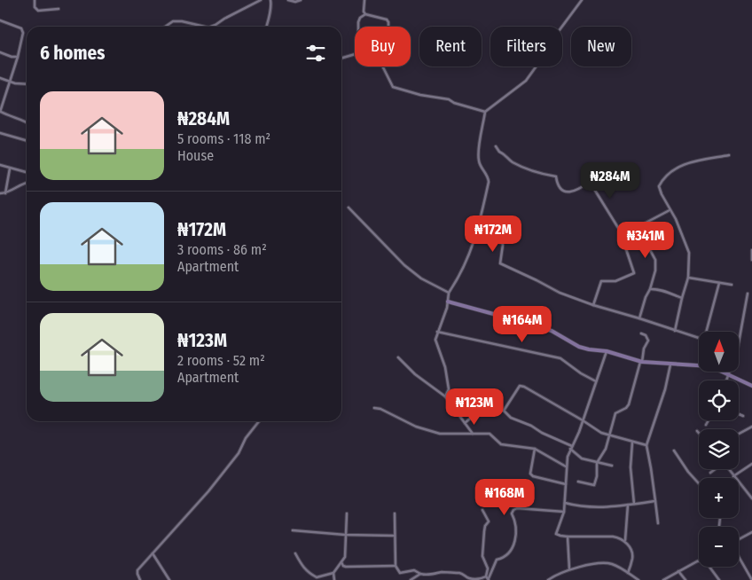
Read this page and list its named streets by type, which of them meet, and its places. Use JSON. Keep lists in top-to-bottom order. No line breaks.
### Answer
{"north":"top","page":{"chip":["Buy","Rent","Filters","New"],"heading":"6 homes","list":[{"name":"₦284M","note":"5 rooms · 118 m² · House"},{"name":"₦172M","note":"3 rooms · 86 m² · Apartment"},{"name":"₦123M","note":"2 rooms · 52 m² · Apartment"}],"price":["₦284M","₦172M","₦341M","₦164M","₦123M","₦168M"],"map_buttons":["+","−"]}}
